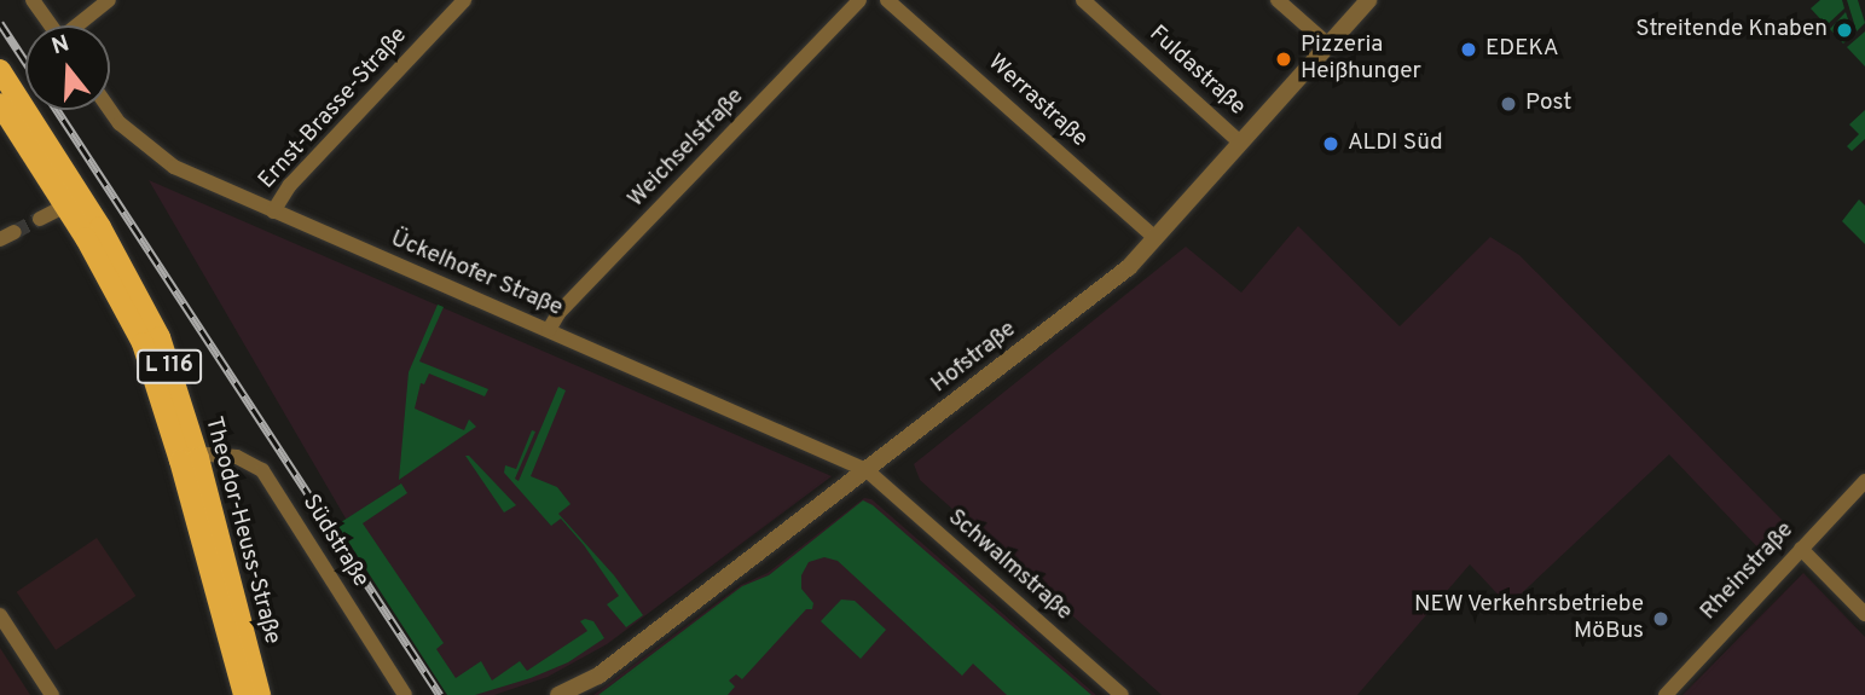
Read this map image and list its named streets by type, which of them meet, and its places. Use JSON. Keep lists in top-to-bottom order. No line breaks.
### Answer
{"streets":{"main road":["L 116","Theodor-Heuss-Straße"],"street":["Fuldastraße","Werrastraße","Ernst-Brasse-Straße","Weichselstraße","Ückelhofer Straße","Hofstraße","Südstraße","Schwalmstraße","Rheinstraße"]},"crossings":[["Fuldastraße","Hofstraße"],["Werrastraße","Hofstraße"],["Ernst-Brasse-Straße","Ückelhofer Straße"],["Weichselstraße","Ückelhofer Straße"],["Ückelhofer Straße","Hofstraße"],["Ückelhofer Straße","Schwalmstraße"],["Hofstraße","Schwalmstraße"],["Theodor-Heuss-Straße","Südstraße"]],"places":["Streitende Knaben","EDEKA","Pizzeria Heißhunger","Post","ALDI Süd","NEW Verkehrsbetriebe MöBus"],"north":"top"}
